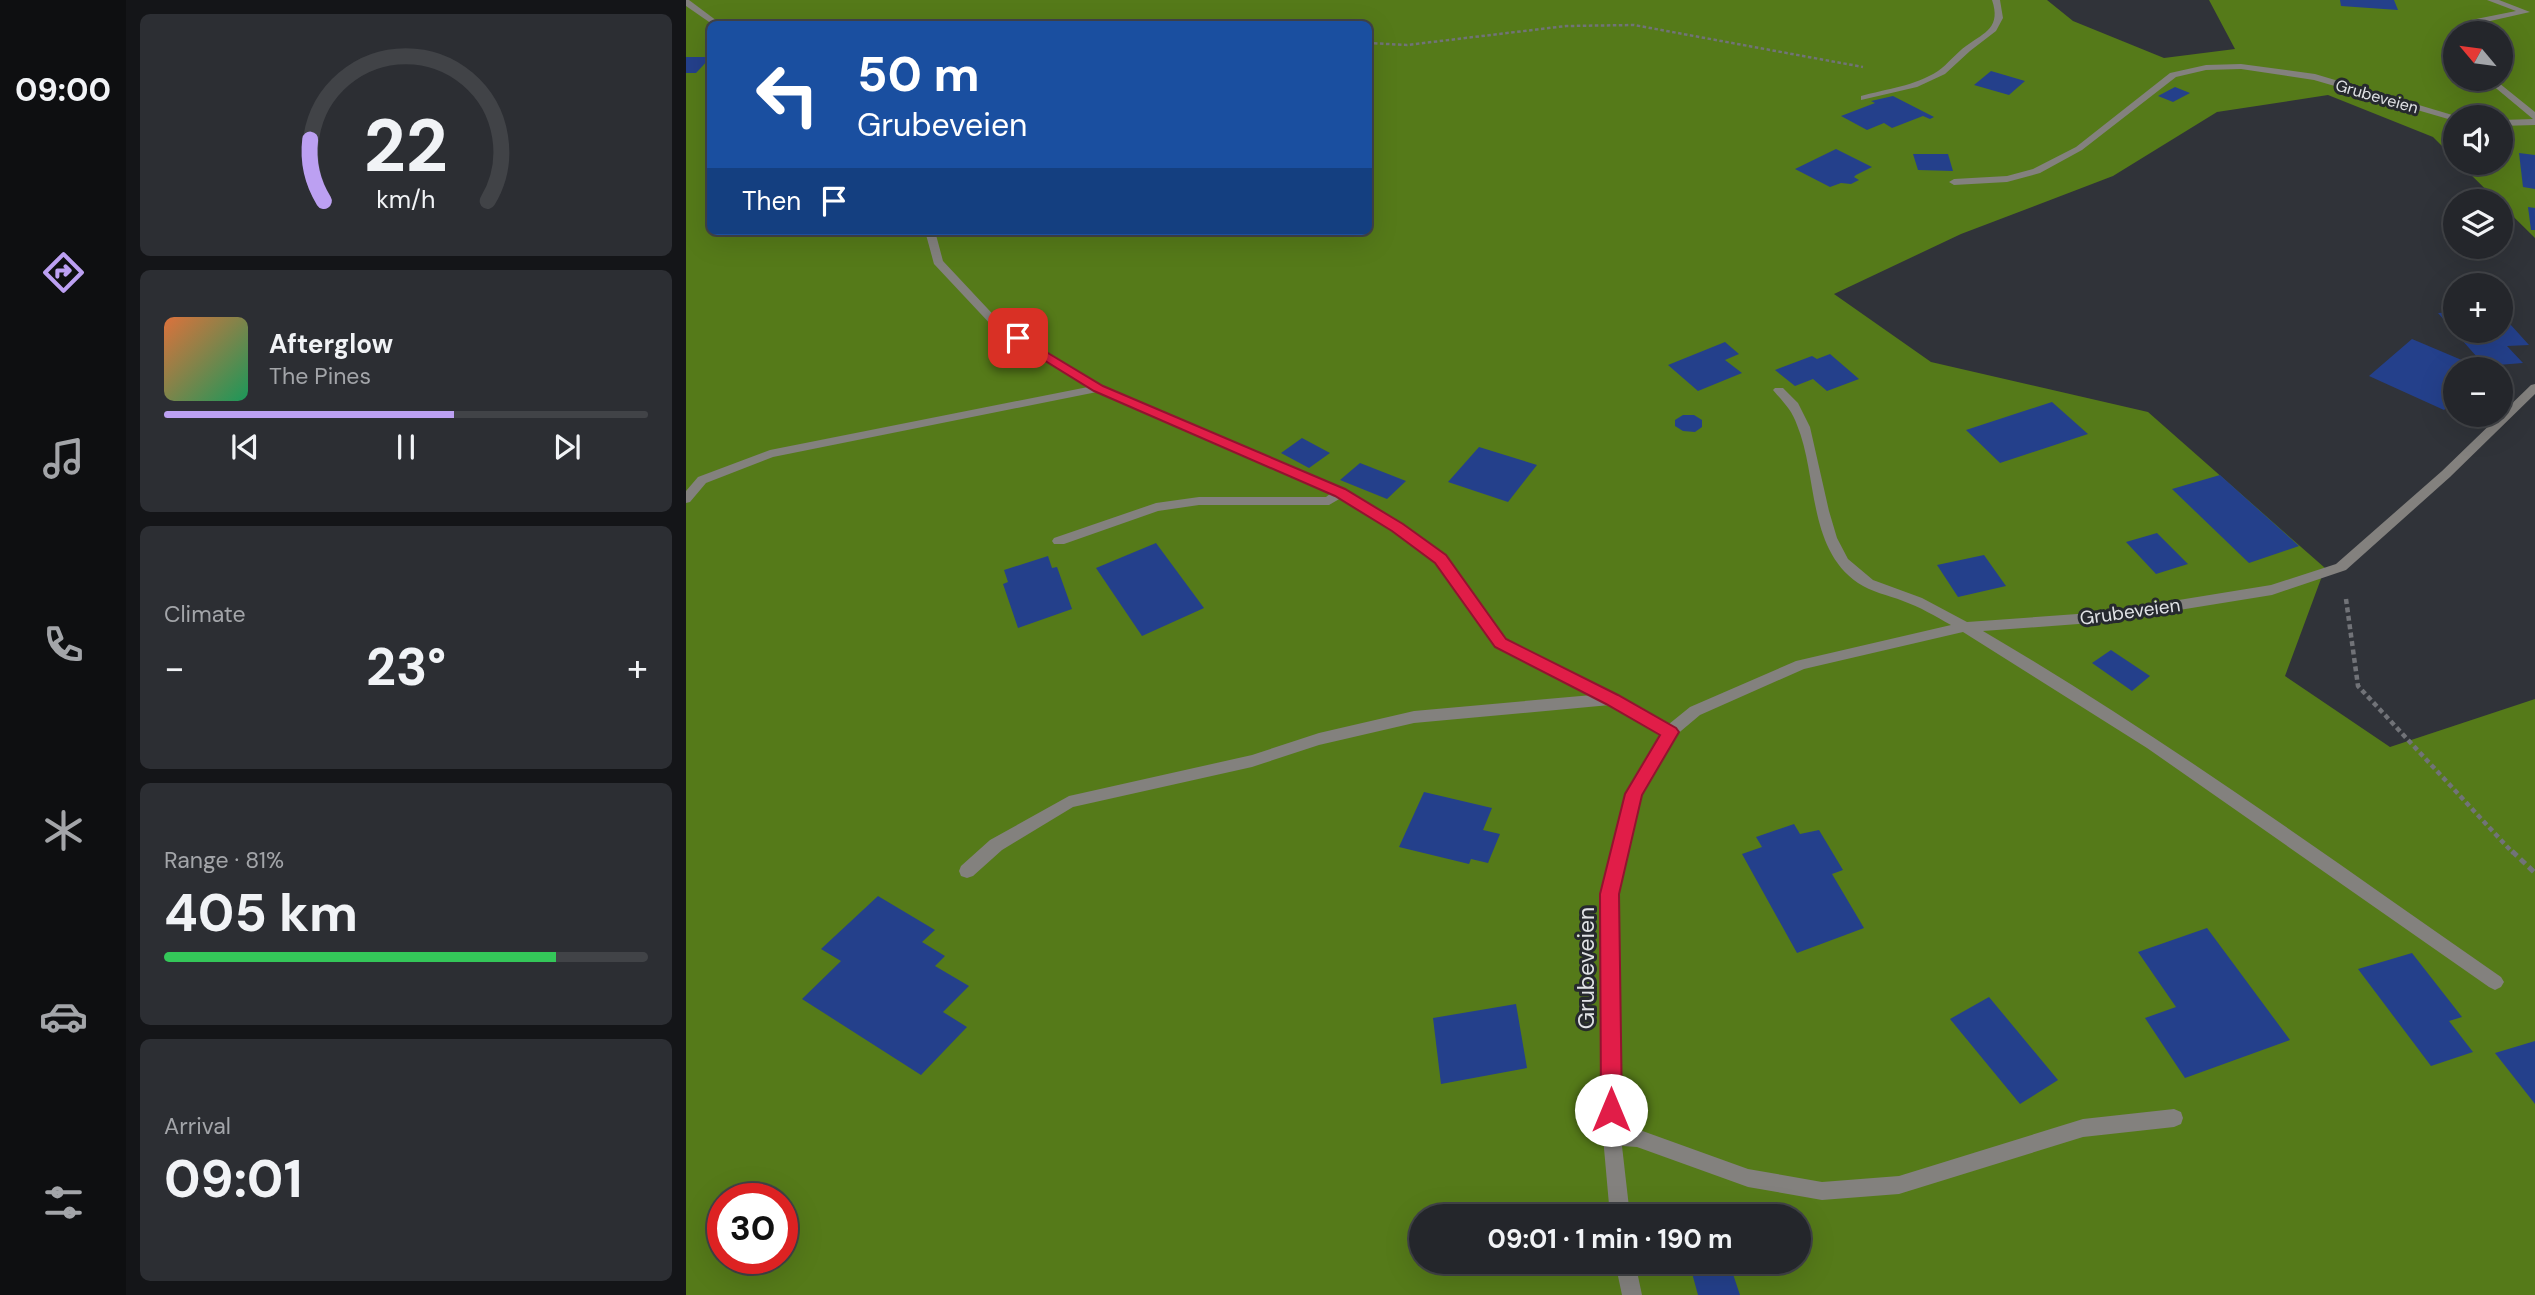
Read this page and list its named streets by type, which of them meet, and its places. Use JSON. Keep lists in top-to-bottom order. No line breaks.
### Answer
{"streets":{"street":["Grubeveien"]},"north":"top left","page":{"tabs":"09:00","map_buttons":["+","−"],"turn":["50 m","Grubeveien"],"then":"Then","song":["Afterglow","The Pines"],"tile":["Climate",["Range · 81%","405 km"],["Arrival","09:01"]],"heat":["−","23°","+"],"limit":"30","trip":"09:01 · 1 min · 190 m","gauge":["22","km/h"]}}
